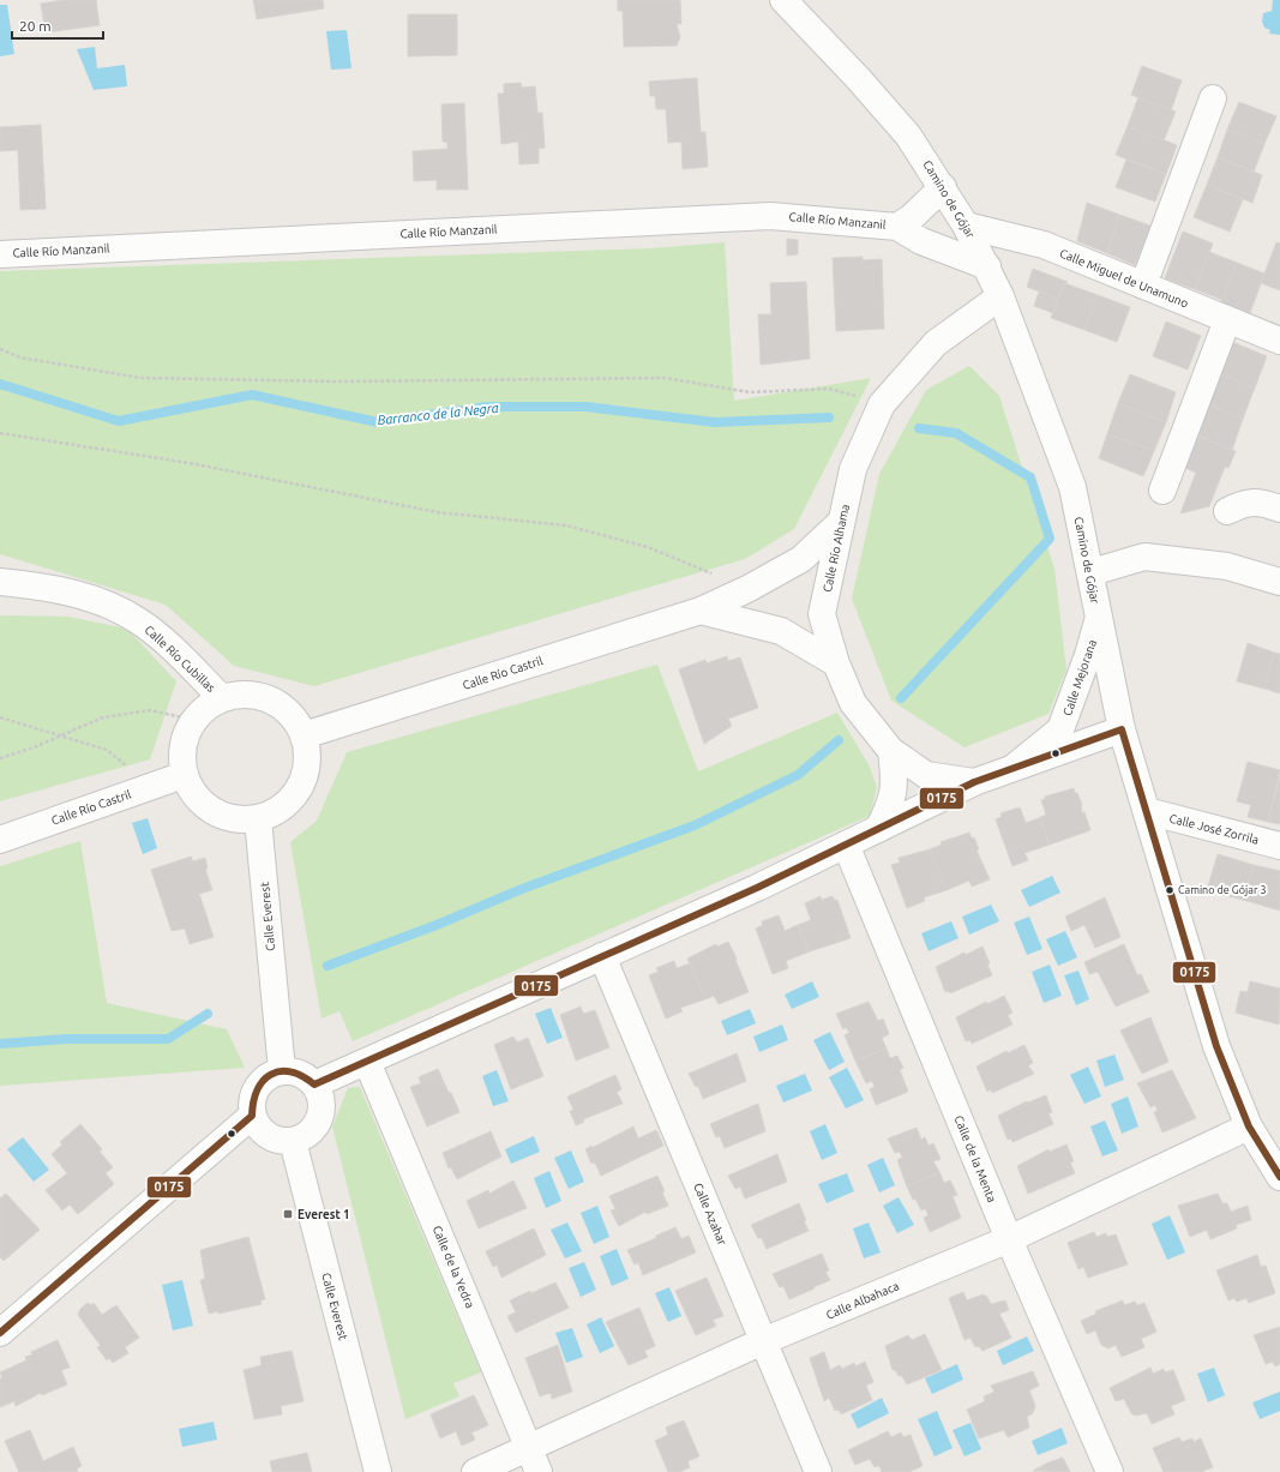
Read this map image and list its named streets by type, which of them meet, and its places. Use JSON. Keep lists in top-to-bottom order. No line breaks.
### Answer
{"streets":{"street":["Camino de Gójar","Calle Río Manzanil","Calle Miguel de Unamuno","Calle Río Alhama","Calle Río Cubillas","Calle Río Castril","Calle Mejorana","Calle José Zorrila","Calle Everest","Calle de la Menta","Calle Azahar","Calle de la Yedra","Calle Albahaca"]},"crossings":[["Camino de Gójar","Calle Río Manzanil"],["Camino de Gójar","Calle Miguel de Unamuno"],["Camino de Gójar","Calle Río Alhama"],["Camino de Gójar","Calle Mejorana"],["Camino de Gójar","Calle José Zorrila"],["Camino de Gójar","Calle Albahaca"],["Calle Río Alhama","Calle Río Castril"],["Calle Río Alhama","Calle Mejorana"],["Calle Río Cubillas","Calle Río Castril"],["Calle Río Cubillas","Calle Everest"],["Calle Río Castril","Calle Everest"],["Calle Mejorana","Calle Everest"],["Calle Mejorana","Calle de la Menta"],["Calle Mejorana","Calle Azahar"],["Calle Mejorana","Calle de la Yedra"],["Calle de la Menta","Calle Albahaca"],["Calle Azahar","Calle Albahaca"],["Calle de la Yedra","Calle Albahaca"]],"water":["Barranco de la Negra"],"places":{"other":["Camino de Gójar 3"],"transit":["Everest 1"]},"lines":["transit line 0175"],"scale_bar":"20 m"}
